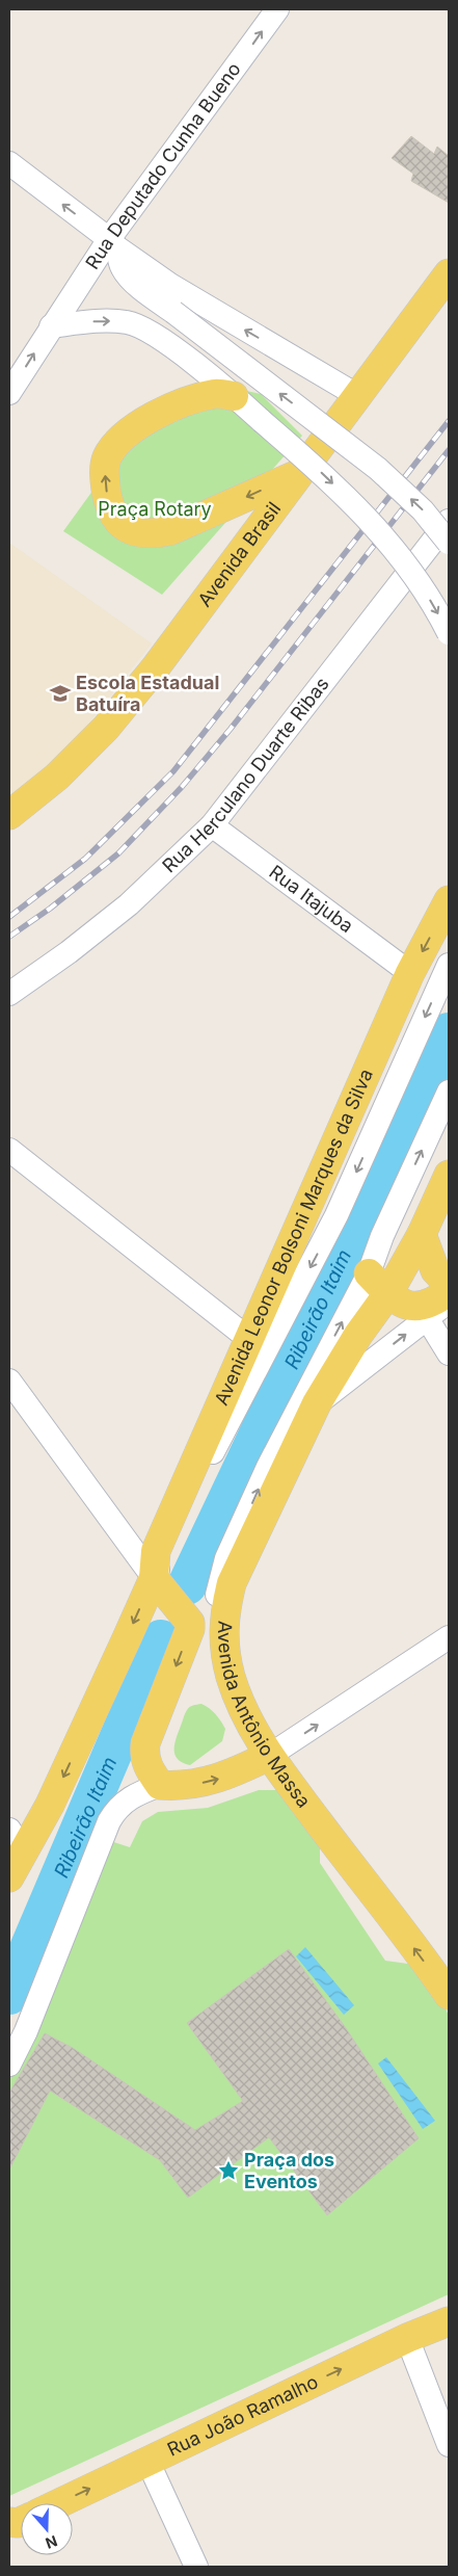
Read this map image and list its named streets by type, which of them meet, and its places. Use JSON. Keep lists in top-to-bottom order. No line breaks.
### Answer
{"streets":{"main road":["Avenida Brasil","Avenida Leonor Bolsoni Marques da Silva","Avenida Antônio Massa","Rua João Ramalho"],"street":["Rua Deputado Cunha Bueno","Rua Herculano Duarte Ribas","Rua Itajuba"]},"crossings":[["Rua Herculano Duarte Ribas","Rua Itajuba"],["Rua Itajuba","Avenida Leonor Bolsoni Marques da Silva"]],"one_way":["Rua Deputado Cunha Bueno","Avenida Antônio Massa","Rua João Ramalho"],"water":["Ribeirão Itaim"],"parks":["Praça Rotary"],"places":{"school or university":["Escola Estadual Batuíra"],"place":["Praça dos Eventos"]},"north":"bottom"}
